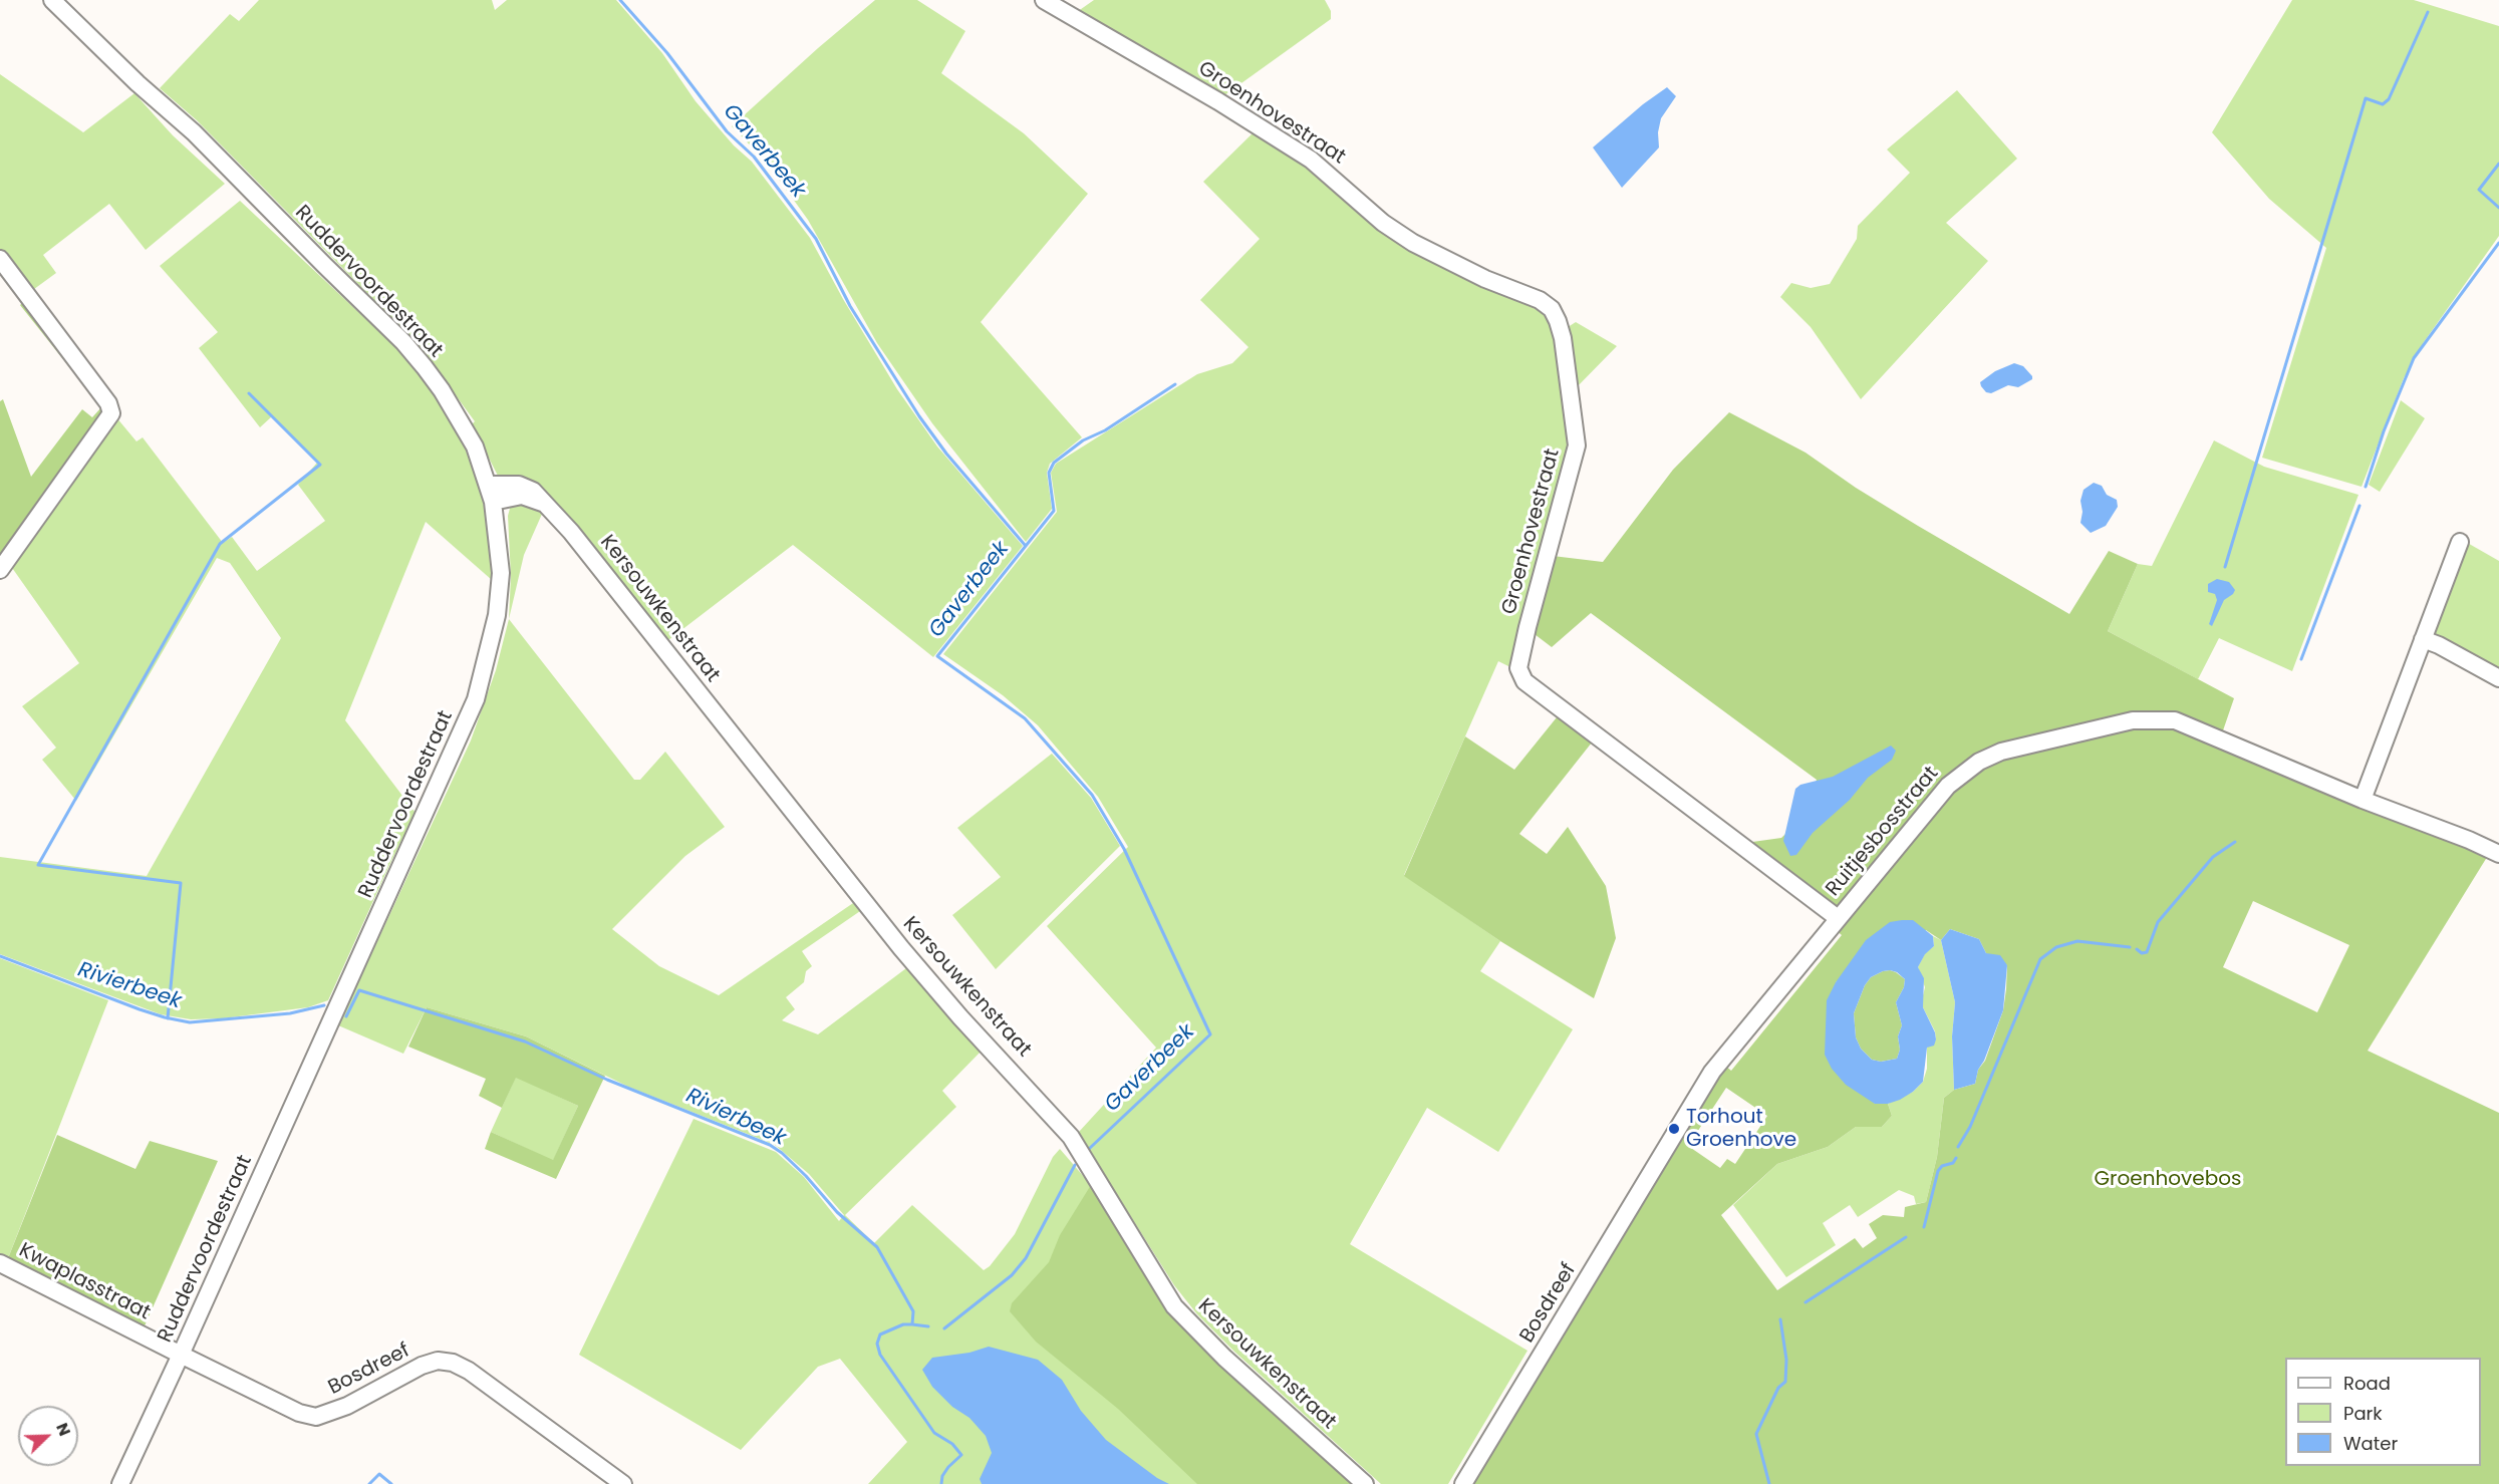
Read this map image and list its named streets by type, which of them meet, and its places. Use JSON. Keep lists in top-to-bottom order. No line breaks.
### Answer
{"streets":{"street":["Groenhovestraat","Ruddervoordestraat","Kersouwkenstraat","Ruitjesbosstraat","Kwaplasstraat","Bosdreef"]},"crossings":[["Groenhovestraat","Ruitjesbosstraat"],["Ruddervoordestraat","Kersouwkenstraat"],["Ruddervoordestraat","Kwaplasstraat"],["Ruddervoordestraat","Bosdreef"],["Ruitjesbosstraat","Bosdreef"],["Kwaplasstraat","Bosdreef"]],"water":["Gaverbeek","Rivierbeek"],"parks":["Groenhovebos"],"places":["Torhout Groenhove"],"legend":["Road","Park","Water"],"north":"top right"}
